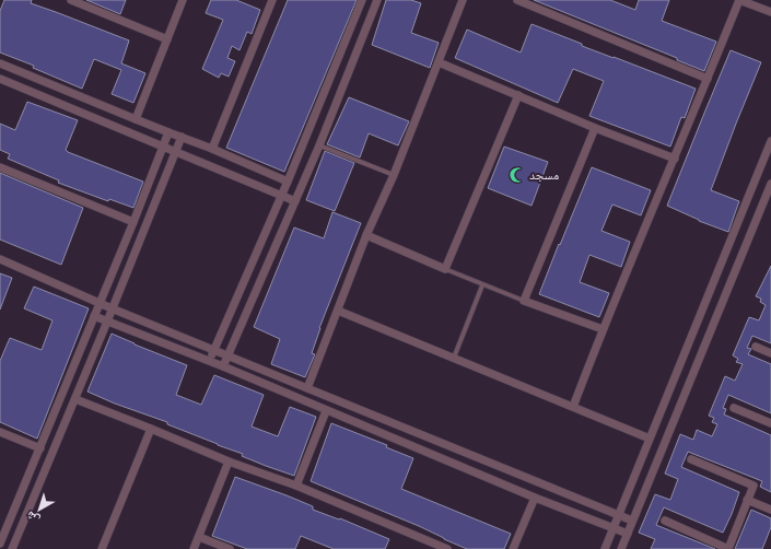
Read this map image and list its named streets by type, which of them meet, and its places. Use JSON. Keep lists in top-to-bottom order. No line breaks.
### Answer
{"places":{"mosque":["مسجد"]},"north":"bottom left"}
